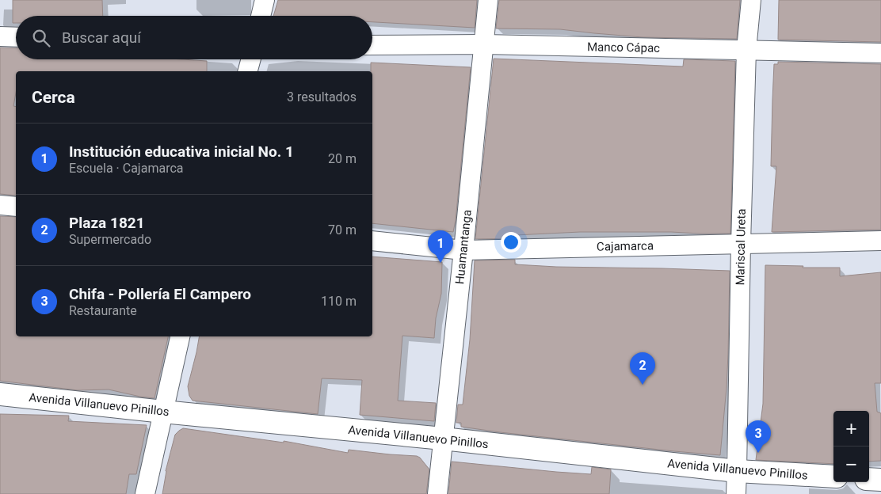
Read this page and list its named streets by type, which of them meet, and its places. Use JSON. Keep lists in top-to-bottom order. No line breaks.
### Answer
{"streets":{"street":["Manco Cápac","Cajamarca","Huamantanga","Mariscal Ureta","Avenida Villanuevo Pinillos"]},"crossings":[["Manco Cápac","Huamantanga"],["Manco Cápac","Mariscal Ureta"],["Cajamarca","Huamantanga"],["Cajamarca","Mariscal Ureta"],["Huamantanga","Avenida Villanuevo Pinillos"],["Mariscal Ureta","Avenida Villanuevo Pinillos"]],"page":{"search":"Buscar aquí","heading":["Cerca","3 resultados"],"list":[{"mark":"1","name":"Institución educativa inicial No. 1","note":"Escuela · Cajamarca","value":"20 m"},{"mark":"2","name":"Plaza 1821","note":"Supermercado","value":"70 m"},{"mark":"3","name":"Chifa - Pollería El Campero","note":"Restaurante","value":"110 m"}],"pins":["1","2","3"],"map_buttons":["+","−"]}}
